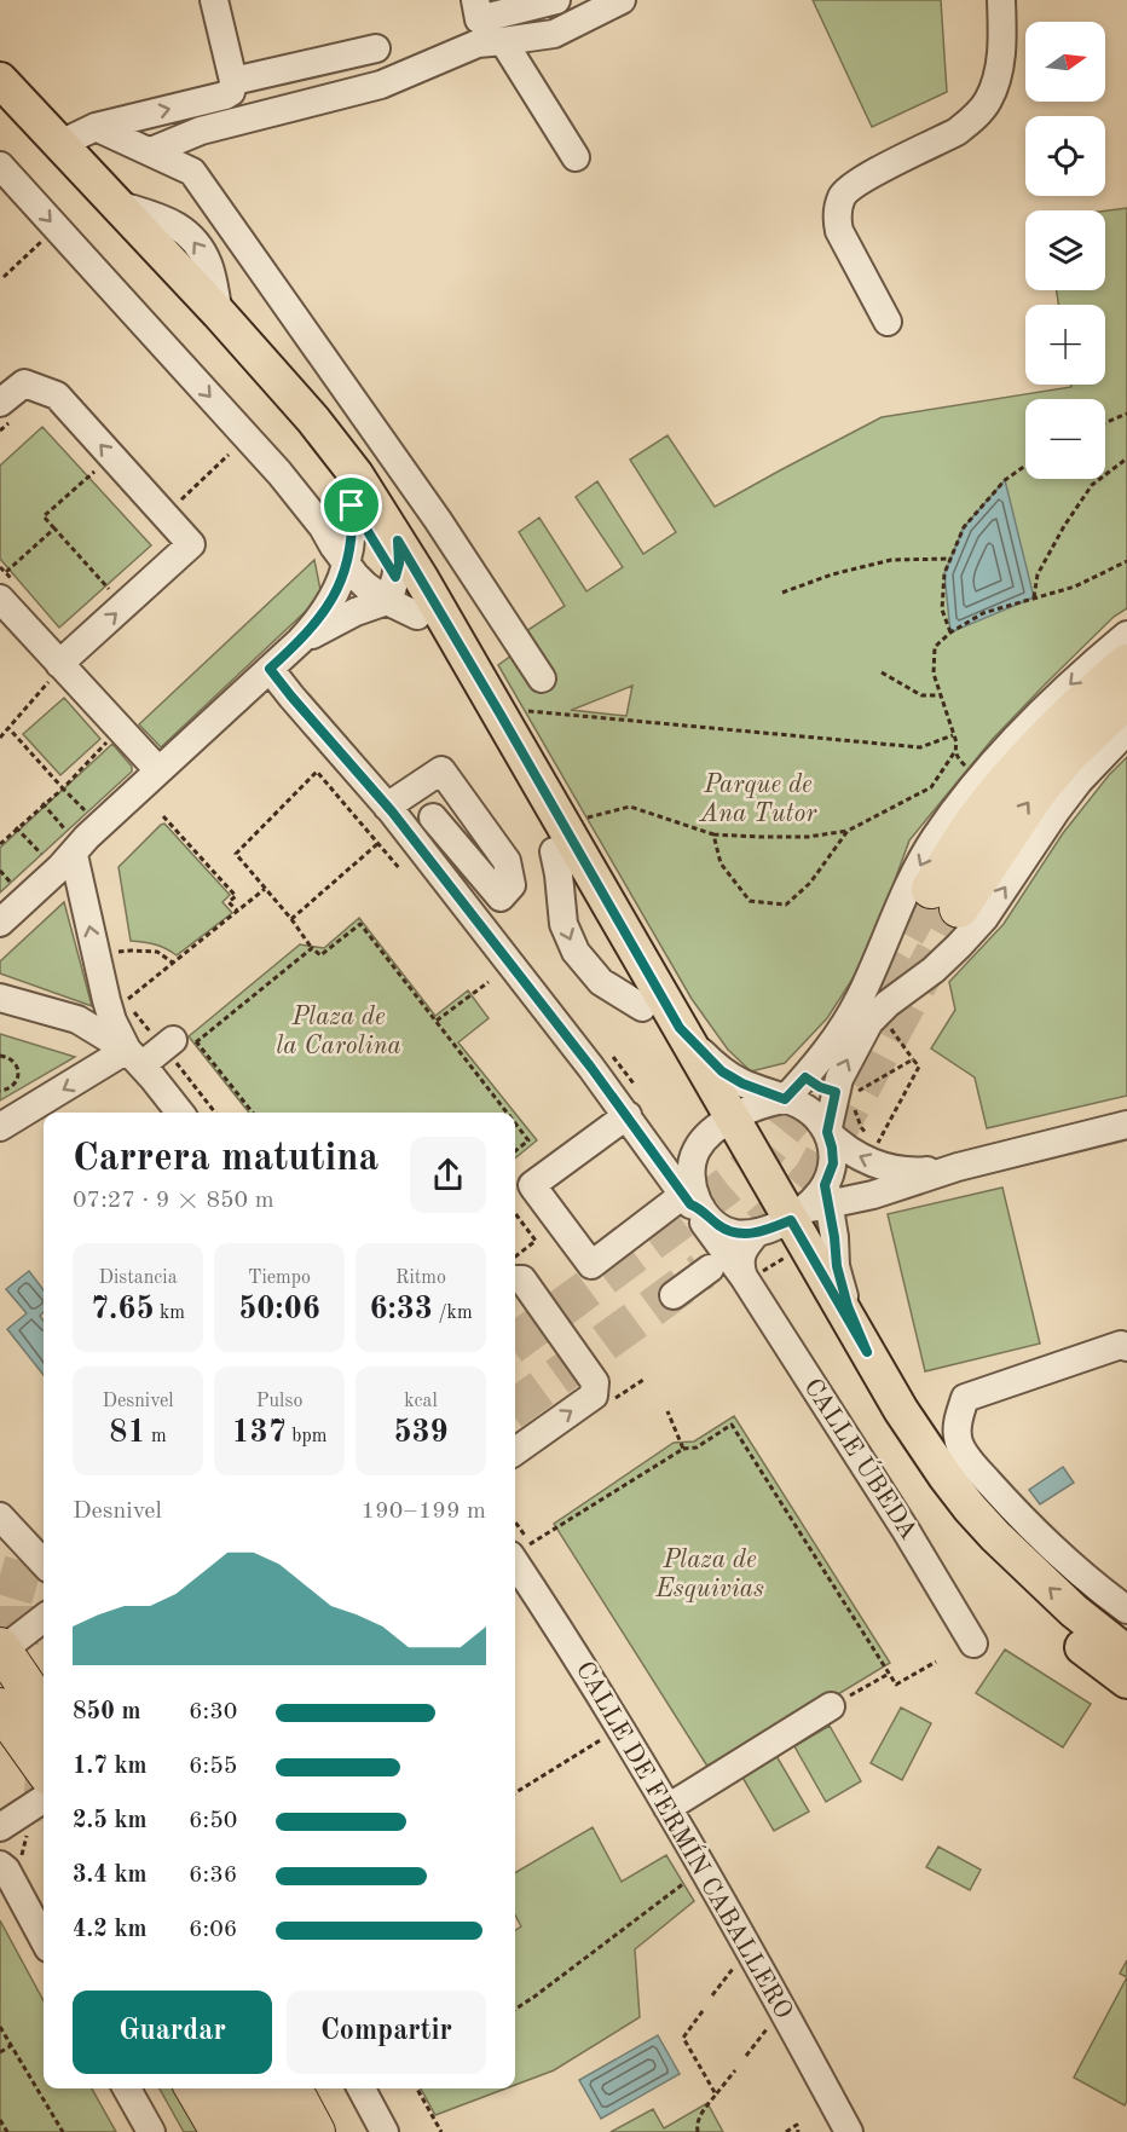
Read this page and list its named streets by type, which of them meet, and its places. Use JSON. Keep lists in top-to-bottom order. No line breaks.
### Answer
{"streets":{"street":["CALLE ÚBEDA","CALLE DE FERMÍN CABALLERO"]},"parks":["Parque de Ana Tutor","Plaza de la Carolina","Plaza de Esquivias"],"north":"right","page":{"map_buttons":["+","−"],"heading":["Carrera matutina","07:27 · 9 × 850 m"],"stats":[["Distancia","7.65 km"],["Tiempo","50:06"],["Ritmo","6:33 /km"],["Desnivel","81 m"],["Pulso","137 bpm"],["kcal","539"]],"chart":["Desnivel","190–199 m"],"list":[{"name":"850 m","note":"6:30"},{"name":"1.7 km","note":"6:55"},{"name":"2.5 km","note":"6:50"},{"name":"3.4 km","note":"6:36"},{"name":"4.2 km","note":"6:06"}],"buttons":["Guardar","Compartir"]}}
